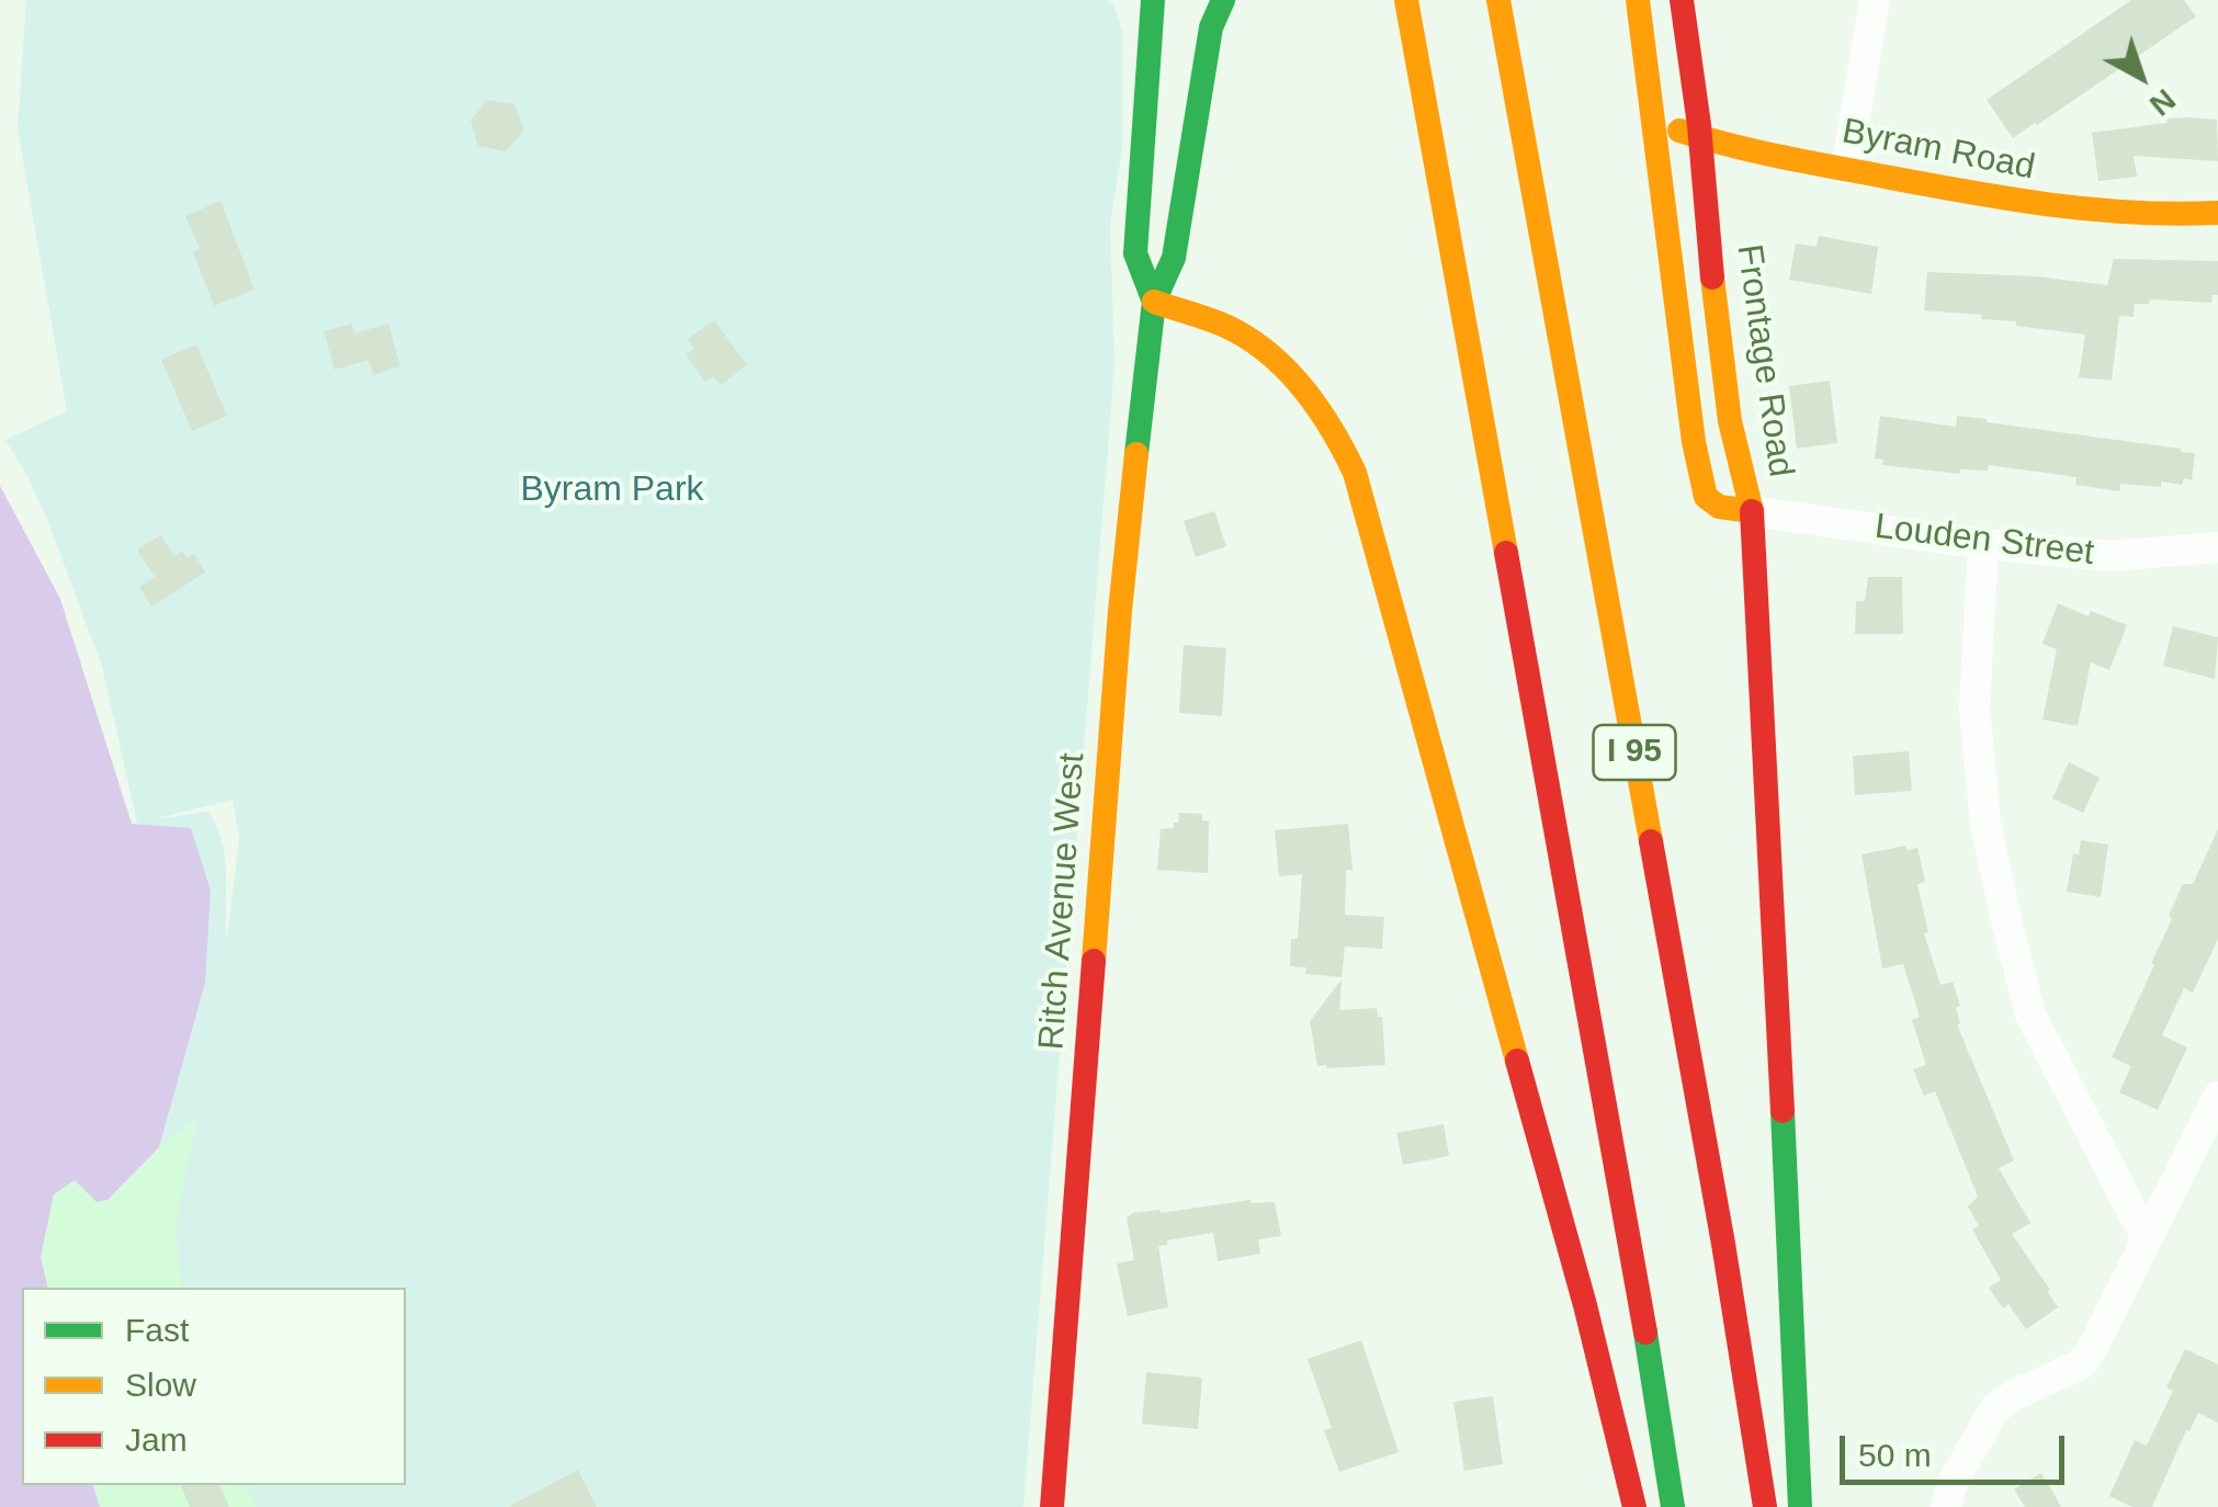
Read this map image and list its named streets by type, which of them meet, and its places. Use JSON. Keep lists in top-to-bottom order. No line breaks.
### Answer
{"streets":{"main road":["Byram Road","Frontage Road","I 95","Ritch Avenue West"],"street":["Louden Street"]},"crossings":[["Byram Road","Frontage Road"],["Frontage Road","Louden Street"]],"parks":["Byram Park"],"legend":["Fast","Slow","Jam"],"scale_bar":"50 m","north":"bottom right"}
